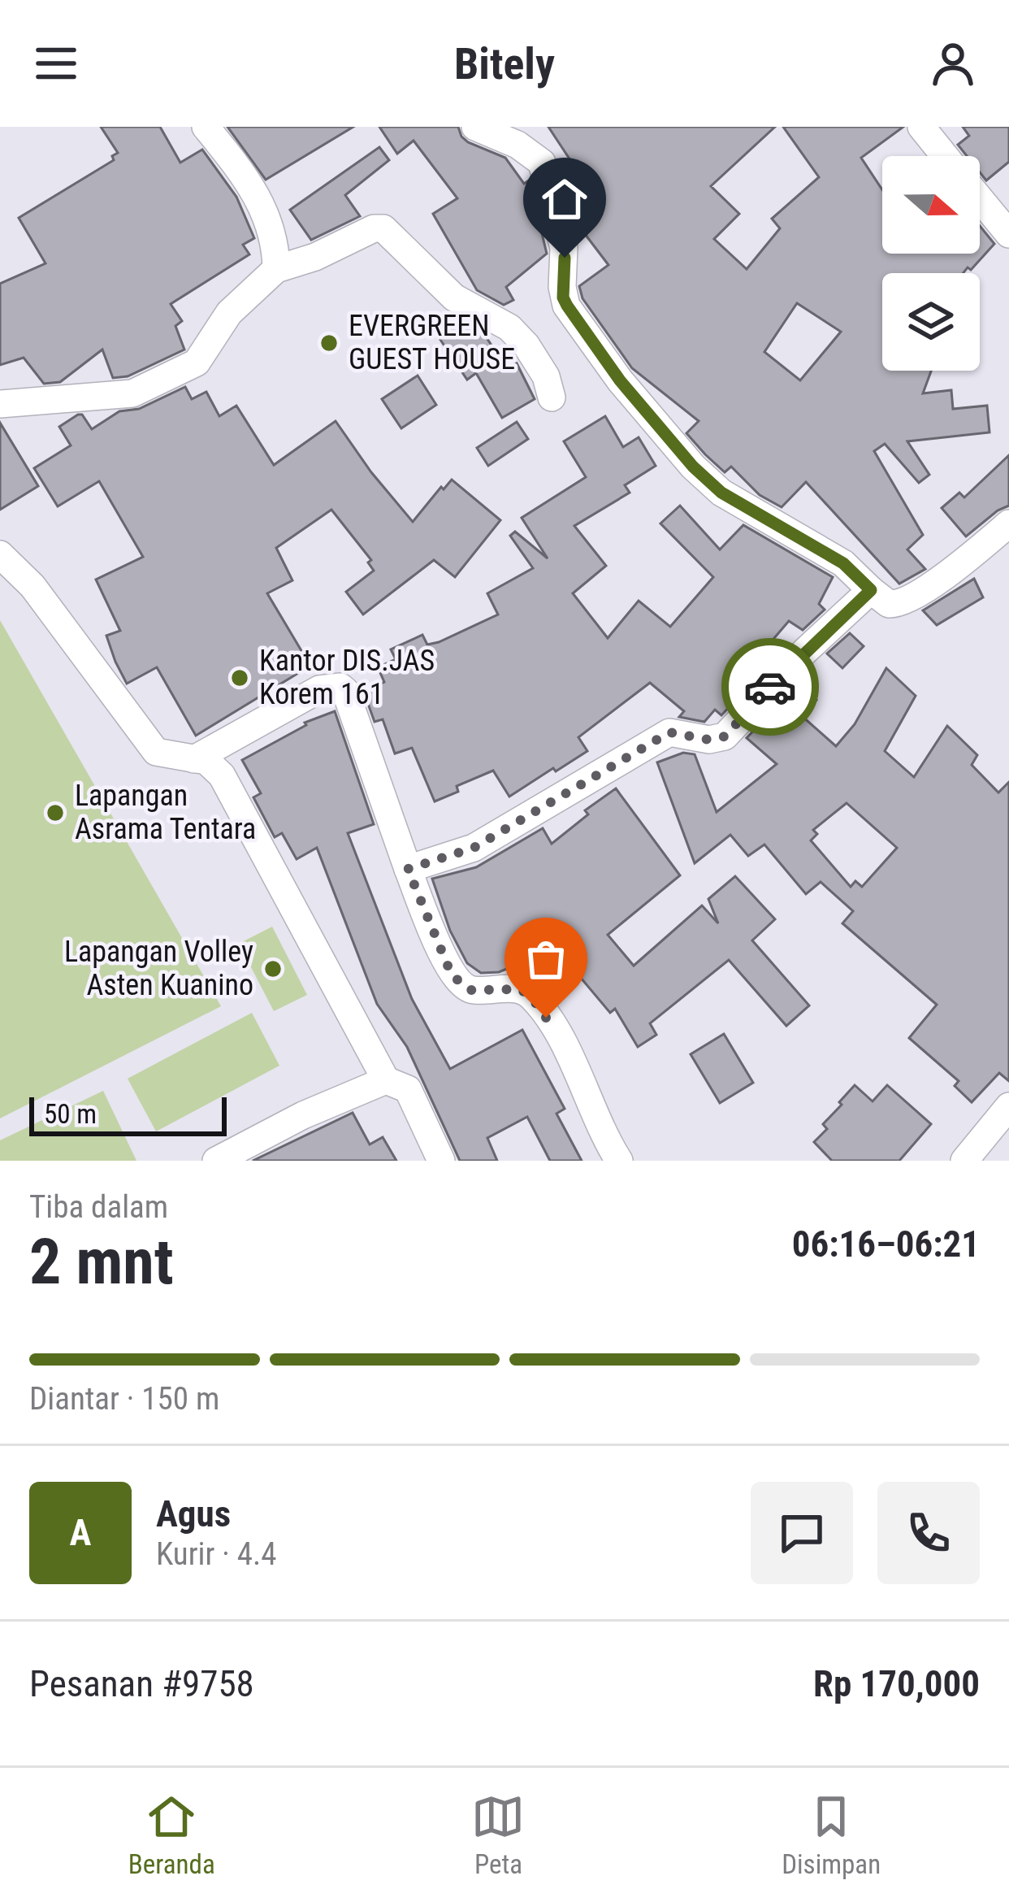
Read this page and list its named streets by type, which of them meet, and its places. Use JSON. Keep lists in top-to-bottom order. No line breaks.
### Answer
{"places":["EVERGREEN GUEST HOUSE","Kantor DIS.JAS Korem 161","Lapangan Asrama Tentara","Lapangan Volley Asten Kuanino"],"scale_bar":"50 m","north":"right","page":{"header":"Bitely","scale":"50 m","heading":["2 mnt","Tiba dalam","06:16–06:21"],"panel":["Agus","Kurir · 4.4","Pesanan #9758","Rp 170,000"],"bar":"Diantar · 150 m","round":"A","tabs":["Beranda","Peta","Disimpan"]}}
